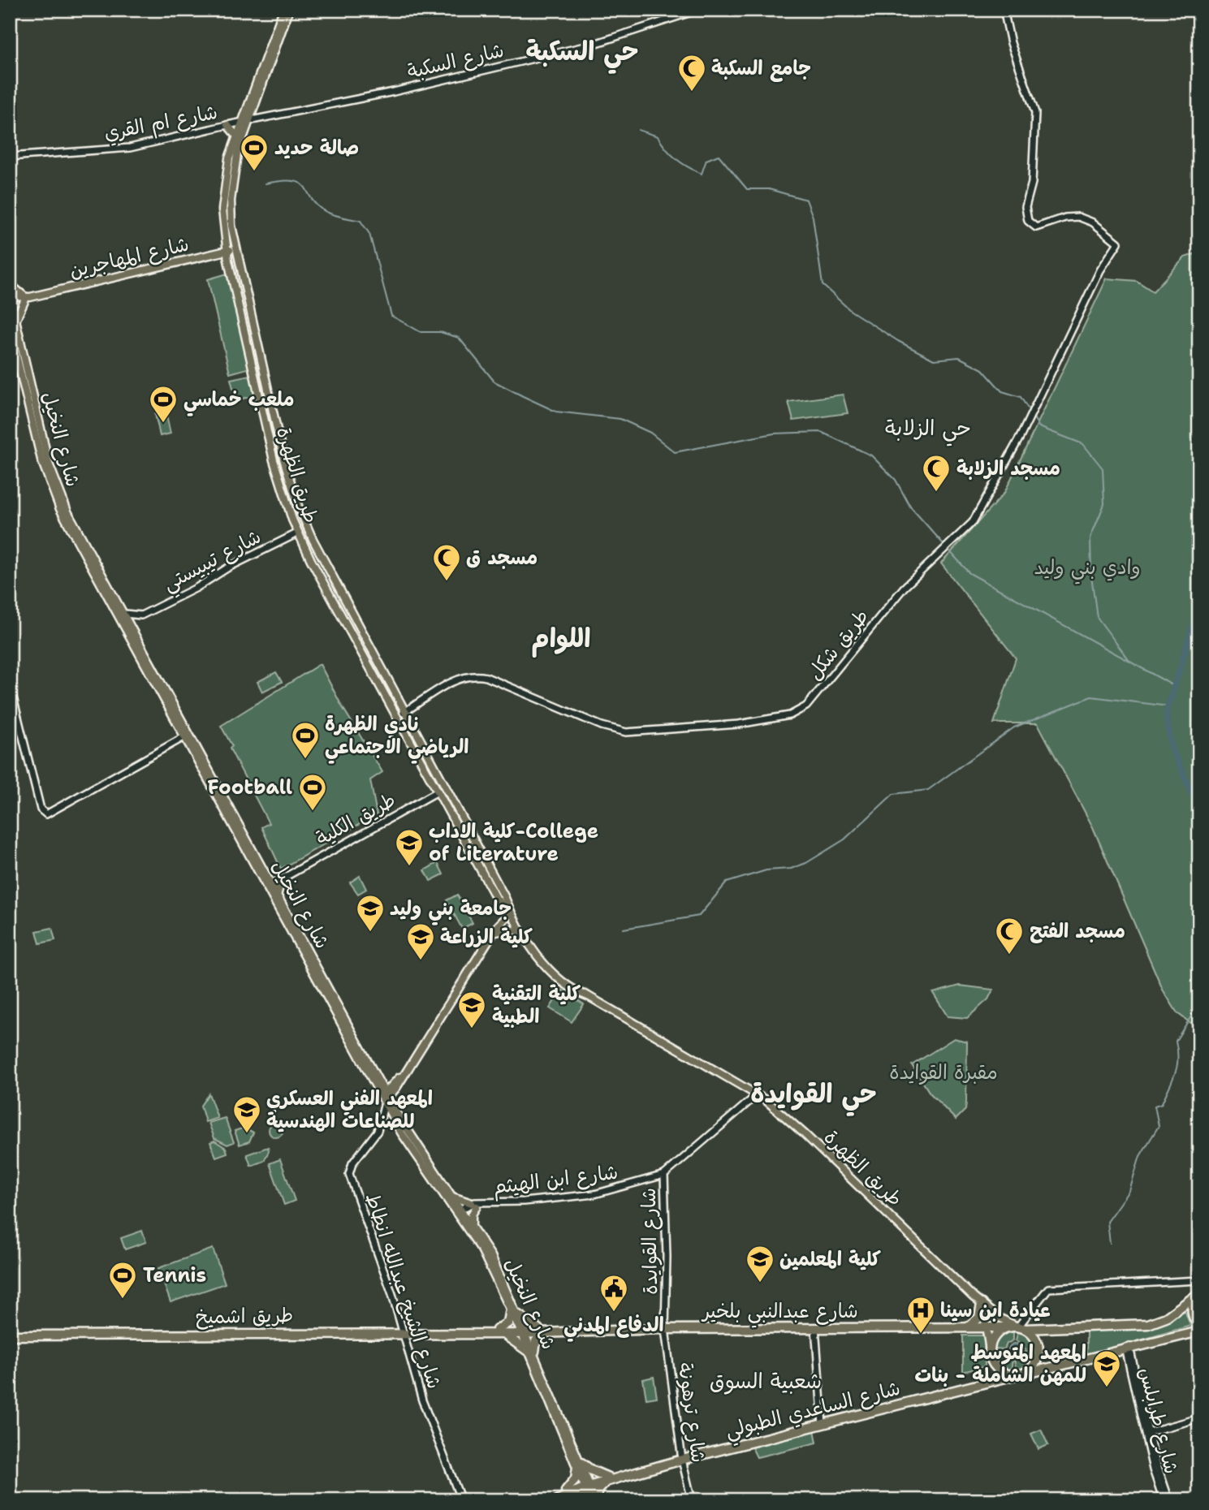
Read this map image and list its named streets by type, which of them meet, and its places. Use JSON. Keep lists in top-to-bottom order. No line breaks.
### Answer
{"streets":{"highway":["شارع عبدالنبي بلخير","طريق اشميخ","شارع الساعدي الطبولي"],"main road":["شارع السكبة","شارع ام القري","شارع المهاجرين","شارع النخيل","طريق الظهرة","شارع تيبيستي","طريق شكل","طريق الكلية","شارع ابن الهيثم","شارع القوايدة","شارع الشيخ عبدالله انطاط","شارع ترهونة","شارع طرابلس"]},"crossings":[["شارع السكبة","شارع ام القري"],["شارع السكبة","طريق الظهرة"],["شارع ام القري","طريق الظهرة"],["شارع المهاجرين","شارع النخيل"],["شارع المهاجرين","طريق الظهرة"],["شارع النخيل","طريق الكلية"],["شارع النخيل","شارع الشيخ عبدالله انطاط"],["شارع النخيل","شارع عبدالنبي بلخير"],["شارع النخيل","طريق اشميخ"],["شارع النخيل","شارع الساعدي الطبولي"],["طريق الظهرة","شارع تيبيستي"],["طريق الظهرة","طريق شكل"],["طريق الظهرة","طريق الكلية"],["طريق الظهرة","شارع القوايدة"],["طريق الظهرة","شارع الشيخ عبدالله انطاط"],["طريق الظهرة","شارع عبدالنبي بلخير"],["طريق الظهرة","شارع الساعدي الطبولي"],["شارع ابن الهيثم","شارع القوايدة"],["شارع القوايدة","شارع عبدالنبي بلخير"],["شارع القوايدة","شارع ترهونة"],["شارع الشيخ عبدالله انطاط","طريق اشميخ"],["شارع عبدالنبي بلخير","طريق اشميخ"],["شارع عبدالنبي بلخير","شارع الساعدي الطبولي"],["شارع عبدالنبي بلخير","شارع ترهونة"],["شارع الساعدي الطبولي","شارع ترهونة"],["شارع الساعدي الطبولي","شارع طرابلس"]],"districts":["حي السكبة","حي الزلابة","اللوام","حي القوايدة","شعبية السوق"],"parks":["وادي بني وليد","مقبرة القوايدة"],"places":{"mosque":["جامع السكبة","مسجد الزلابة","مسجد ق","مسجد الفتح"],"sports":["صالة حديد","ملعب خماسي","نادي الظهرة الرياضي الاجتماعي","Football","Tennis"],"school or university":["كلية الاداب-College of Literature","جامعة بني وليد","كلية الزراعة","كلية التقنية الطبية","المعهد الفني العسكري للصناعات الهندسية","كلية المعلمين","المعهد المتوسط للمهن الشاملة - بنات"],"public building":["الدفاع المدني"],"hospital":["عيادة ابن سينا"]}}
